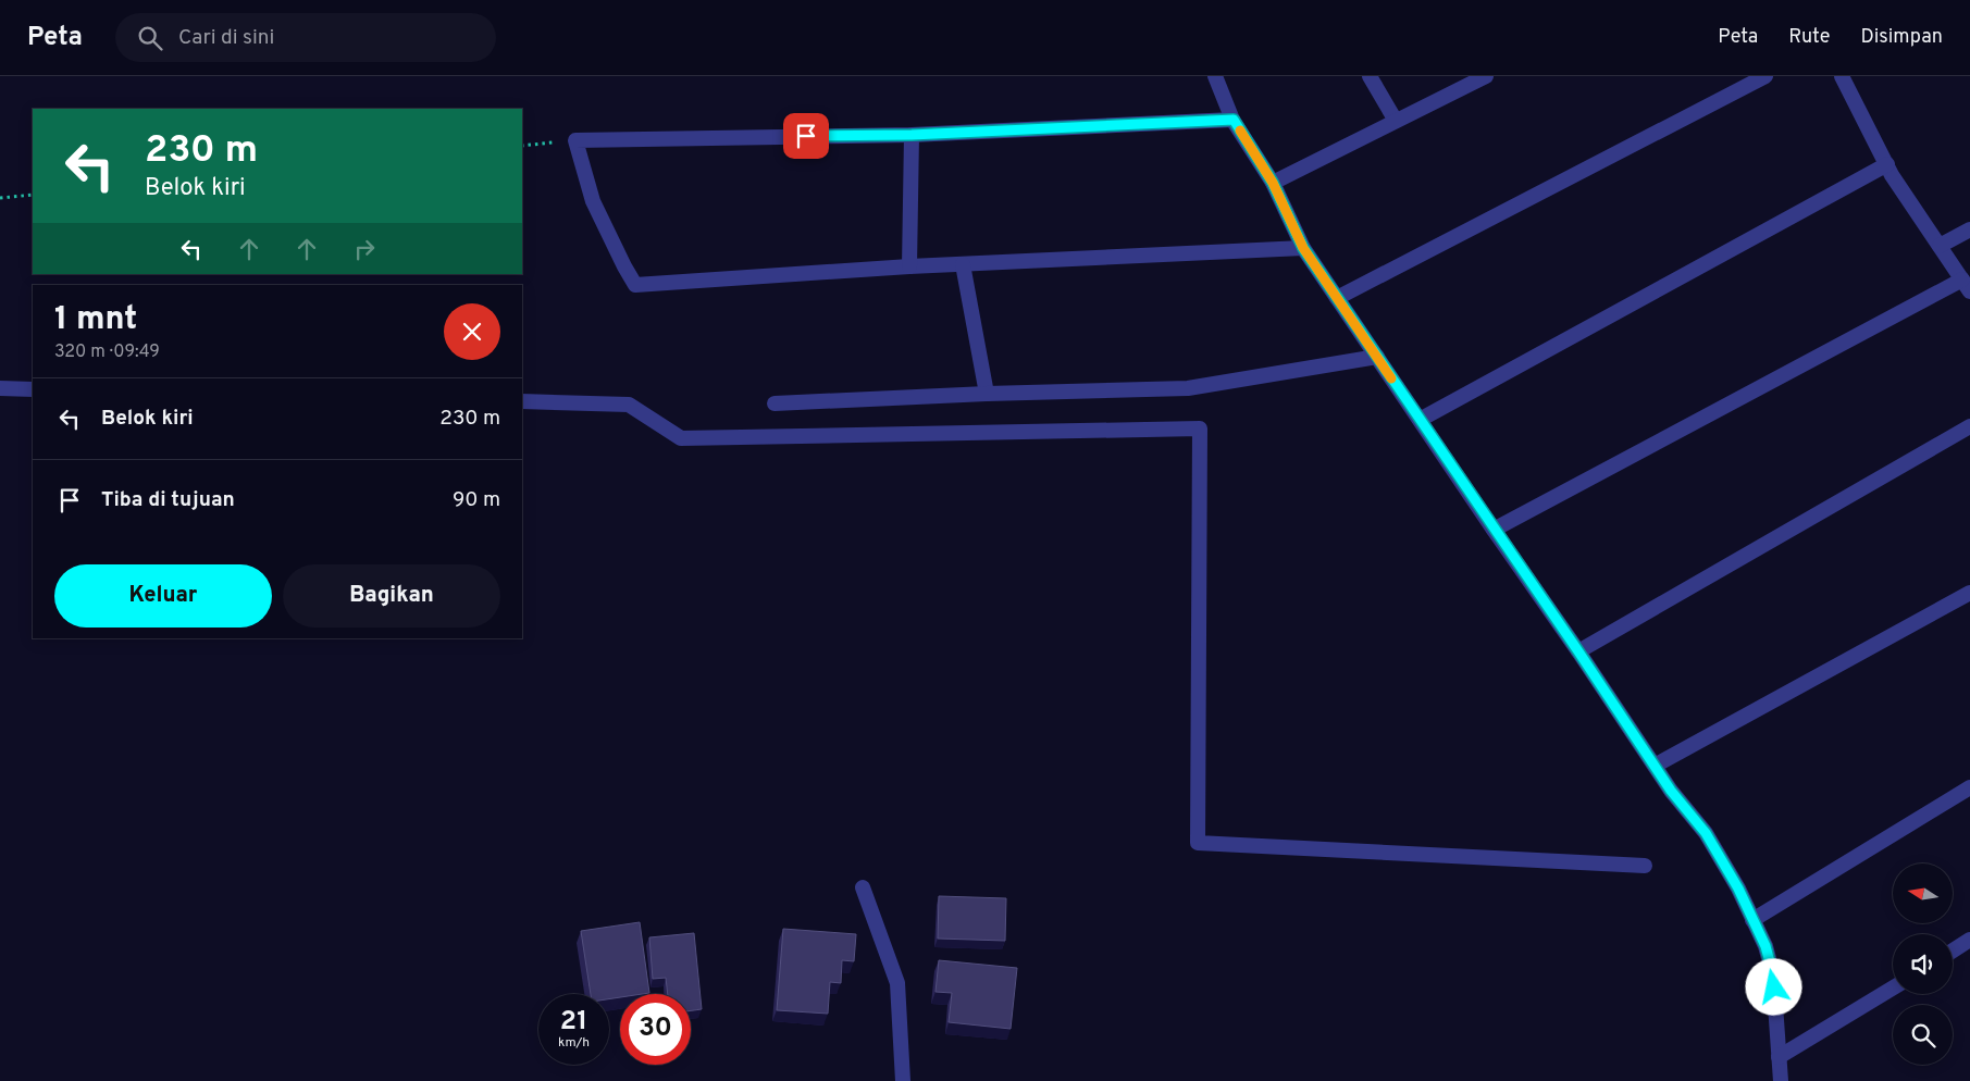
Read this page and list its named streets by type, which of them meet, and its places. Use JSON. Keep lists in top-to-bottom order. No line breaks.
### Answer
{"north":"left","page":{"header":"Peta","search":"Cari di sini","nav":["Peta","Rute","Disimpan"],"turn":["230 m","Belok kiri"],"heading":["1 mnt","320 m · 09:49"],"list":[{"name":"Belok kiri","value":"230 m"},{"name":"Tiba di tujuan","value":"90 m"}],"buttons":["Keluar","Bagikan"],"speed":"21 km/h","limit":"30"}}
